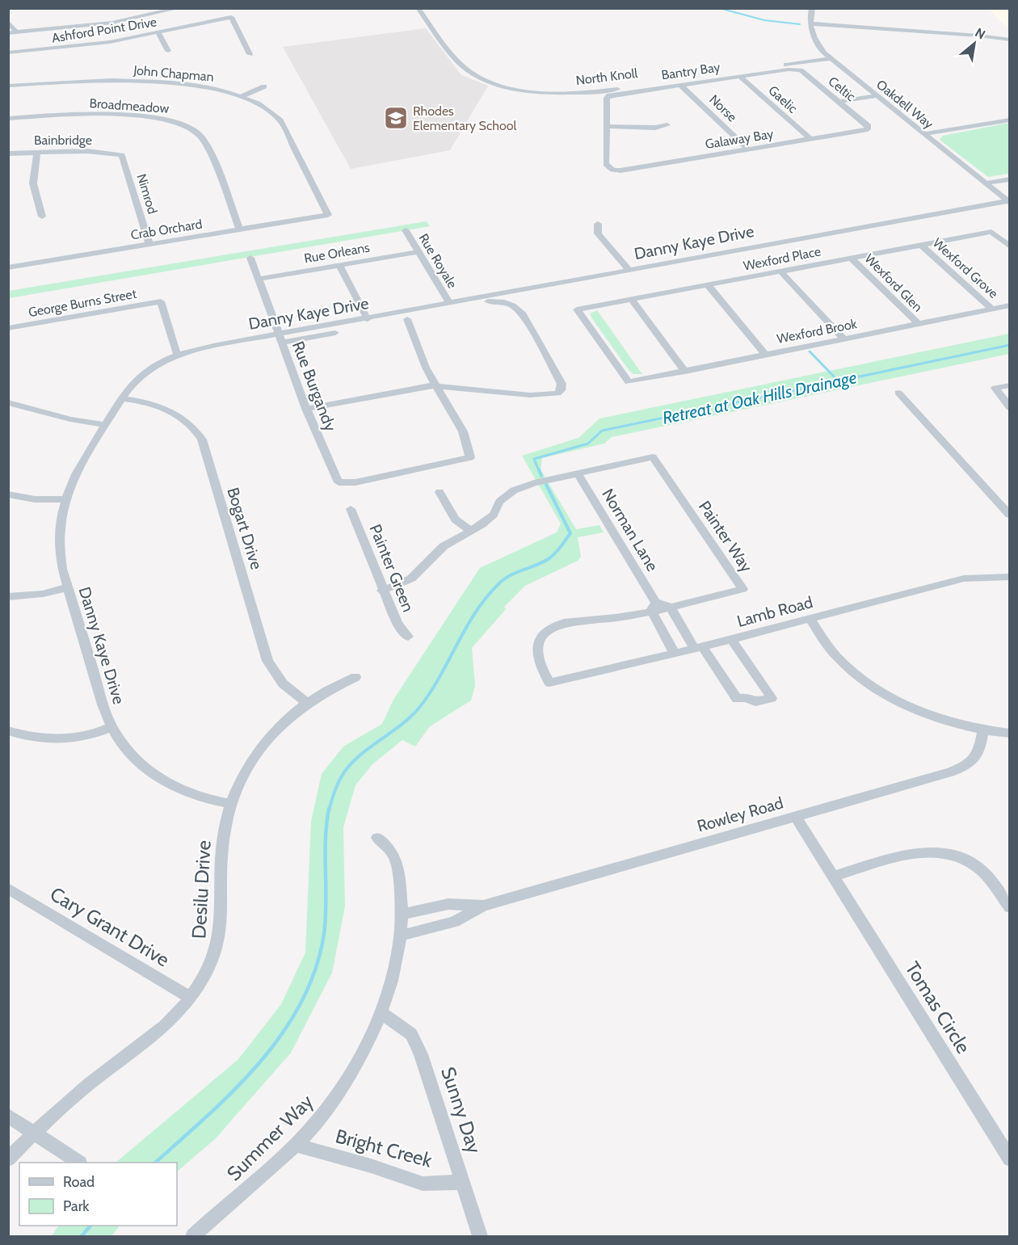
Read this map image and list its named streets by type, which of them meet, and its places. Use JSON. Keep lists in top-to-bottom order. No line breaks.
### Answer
{"streets":{"street":["Ashford Point Drive","Bantry Bay","John Chapman","North Knoll","Celtic","Gaelic","Oakdell Way","Broadmeadow","Norse","Galaway Bay","Bainbridge","Nimrod","Crab Orchard","Danny Kaye Drive","Rue Orleans","Wexford Place","Rue Royale","Wexford Grove","Wexford Glen","George Burns Street","Wexford Brook","Rue Burgandy","Bogart Drive","Norman Lane","Painter Way","Painter Green","Lamb Road","Rowley Road","Desilu Drive","Cary Grant Drive","Tomas Circle","Sunny Day","Summer Way","Bright Creek"]},"crossings":[["Bantry Bay","Celtic"],["Bantry Bay","Gaelic"],["Bantry Bay","Norse"],["Bantry Bay","Galaway Bay"],["John Chapman","Crab Orchard"],["North Knoll","Oakdell Way"],["Celtic","Galaway Bay"],["Gaelic","Galaway Bay"],["Oakdell Way","Danny Kaye Drive"],["Broadmeadow","Crab Orchard"],["Norse","Galaway Bay"],["Bainbridge","Nimrod"],["Nimrod","Crab Orchard"],["Danny Kaye Drive","Rue Royale"],["Danny Kaye Drive","George Burns Street"],["Danny Kaye Drive","Rue Burgandy"],["Danny Kaye Drive","Bogart Drive"],["Danny Kaye Drive","Desilu Drive"],["Rue Orleans","Rue Royale"],["Rue Orleans","Rue Burgandy"],["Wexford Place","Wexford Grove"],["Wexford Place","Wexford Glen"],["Wexford Place","Wexford Brook"],["Wexford Grove","Wexford Brook"],["Wexford Glen","Wexford Brook"],["Bogart Drive","Desilu Drive"],["Norman Lane","Painter Way"],["Norman Lane","Lamb Road"],["Painter Way","Painter Green"],["Rowley Road","Tomas Circle"],["Rowley Road","Summer Way"],["Desilu Drive","Cary Grant Drive"],["Sunny Day","Summer Way"],["Sunny Day","Bright Creek"],["Summer Way","Bright Creek"]],"water":["Retreat at Oak Hills Drainage"],"places":{"school or university":["Rhodes Elementary School"]},"legend":["Road","Park"],"north":"top right"}
